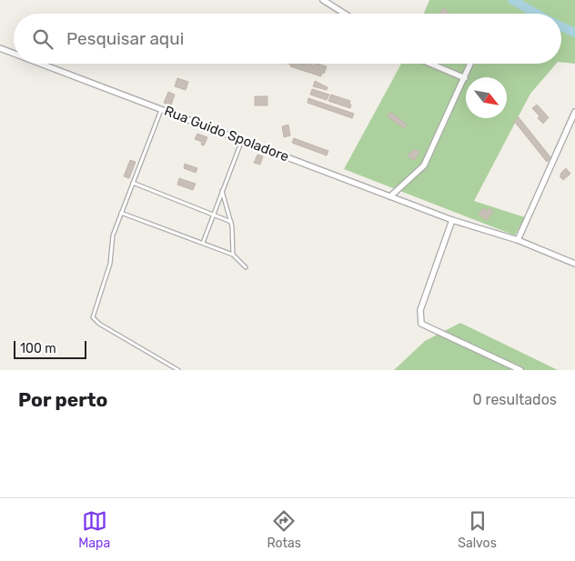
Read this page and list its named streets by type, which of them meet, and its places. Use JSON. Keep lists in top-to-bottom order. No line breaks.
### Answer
{"streets":{"street":["Rua Guido Spoladore"]},"scale_bar":"100 m","north":"bottom right","page":{"search":"Pesquisar aqui","scale":"100 m","heading":["Por perto","0 resultados"],"nav":["Mapa","Rotas","Salvos"]}}
